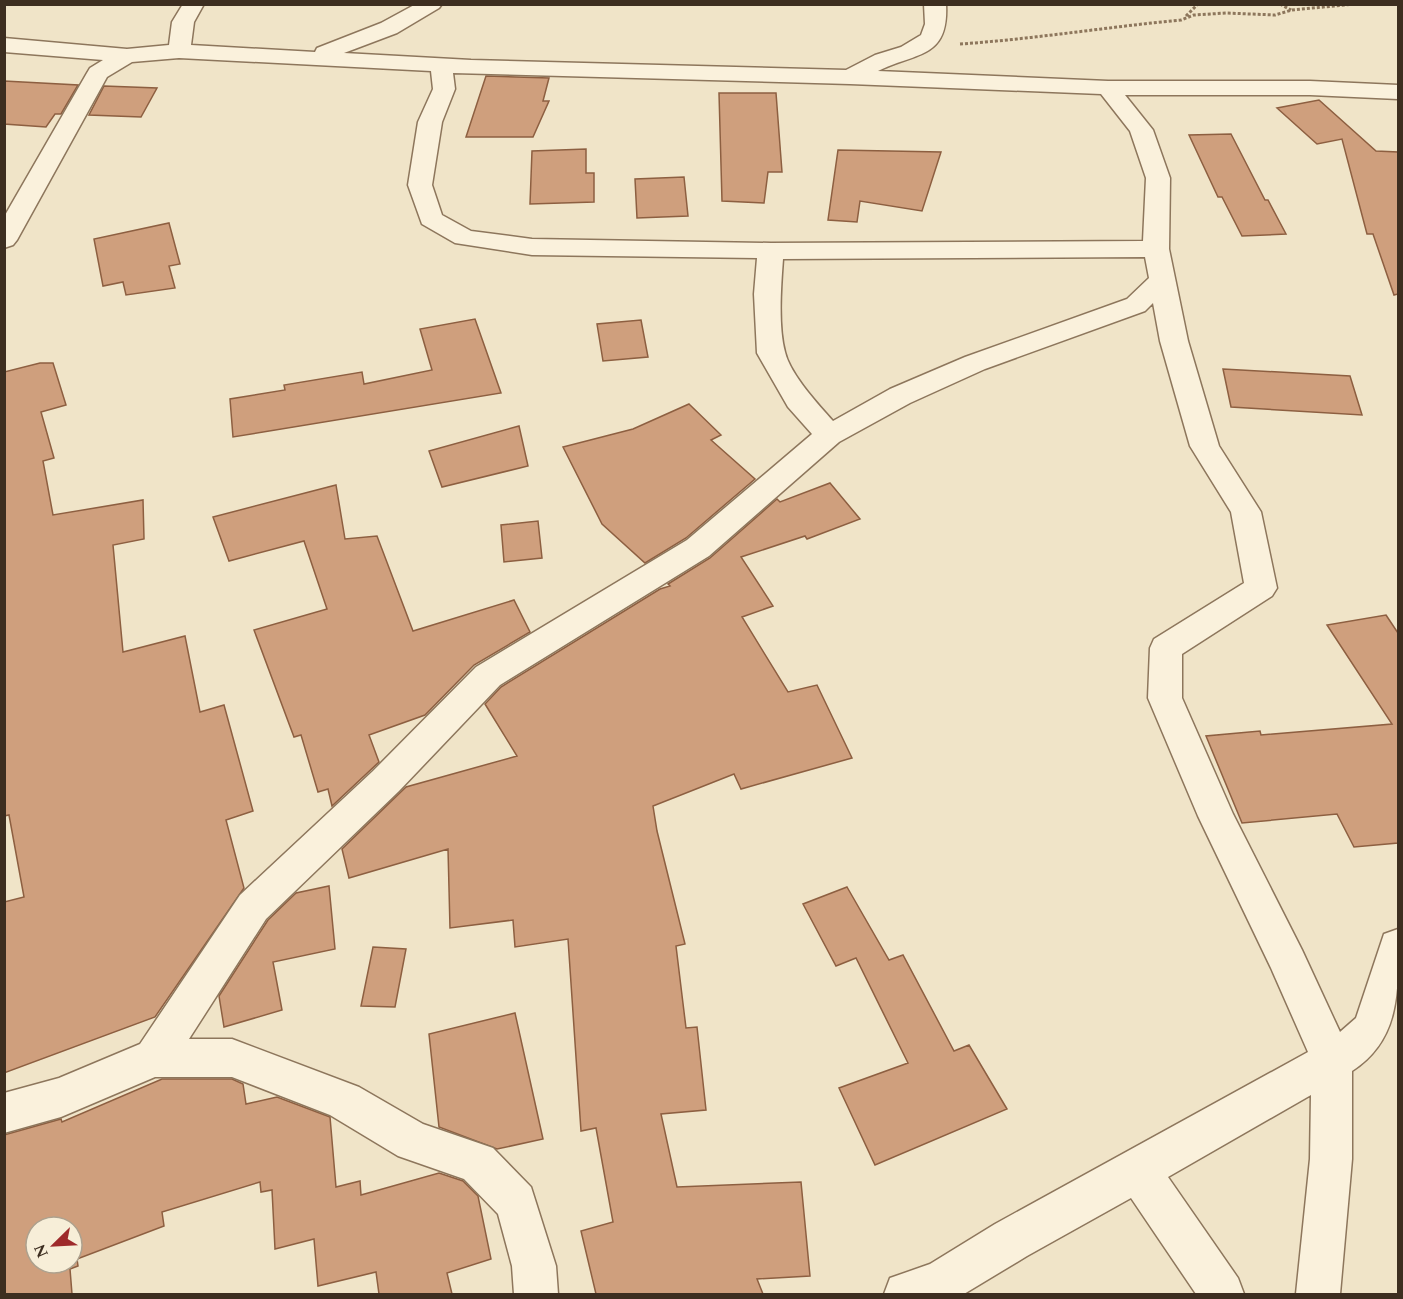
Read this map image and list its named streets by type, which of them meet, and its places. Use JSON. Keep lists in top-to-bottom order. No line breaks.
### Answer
{"north":"bottom left"}
